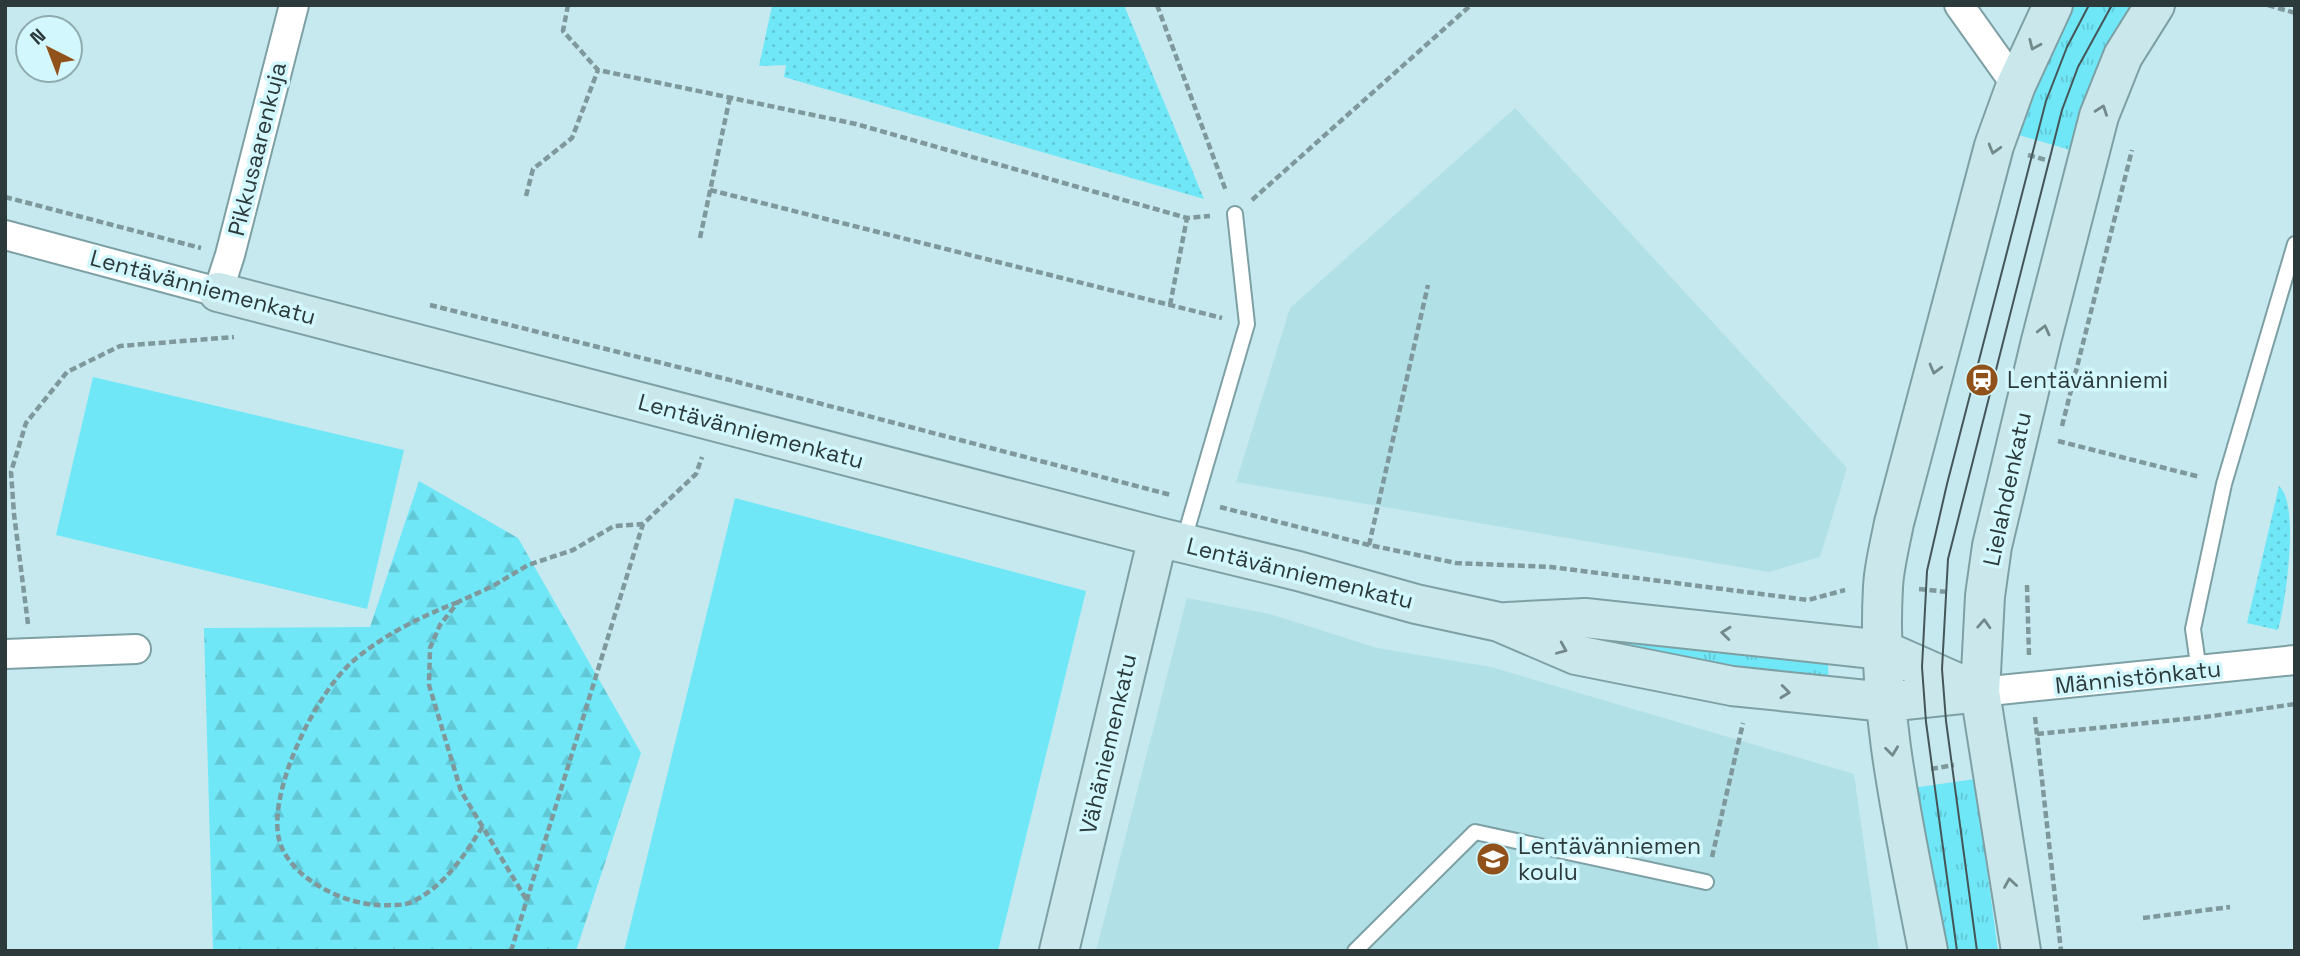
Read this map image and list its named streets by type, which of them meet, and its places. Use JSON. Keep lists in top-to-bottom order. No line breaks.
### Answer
{"streets":{"street":["Pikkusaarenkuja","Lentävänniemenkatu","Lielahdenkatu","Männistönkatu","Vähäniemenkatu"]},"crossings":[["Pikkusaarenkuja","Lentävänniemenkatu"],["Lentävänniemenkatu","Lielahdenkatu"],["Lentävänniemenkatu","Männistönkatu"],["Lentävänniemenkatu","Vähäniemenkatu"],["Lielahdenkatu","Männistönkatu"]],"places":{"station":["Lentävänniemi"],"school or university":["Lentävänniemen koulu"]},"north":"top left"}
